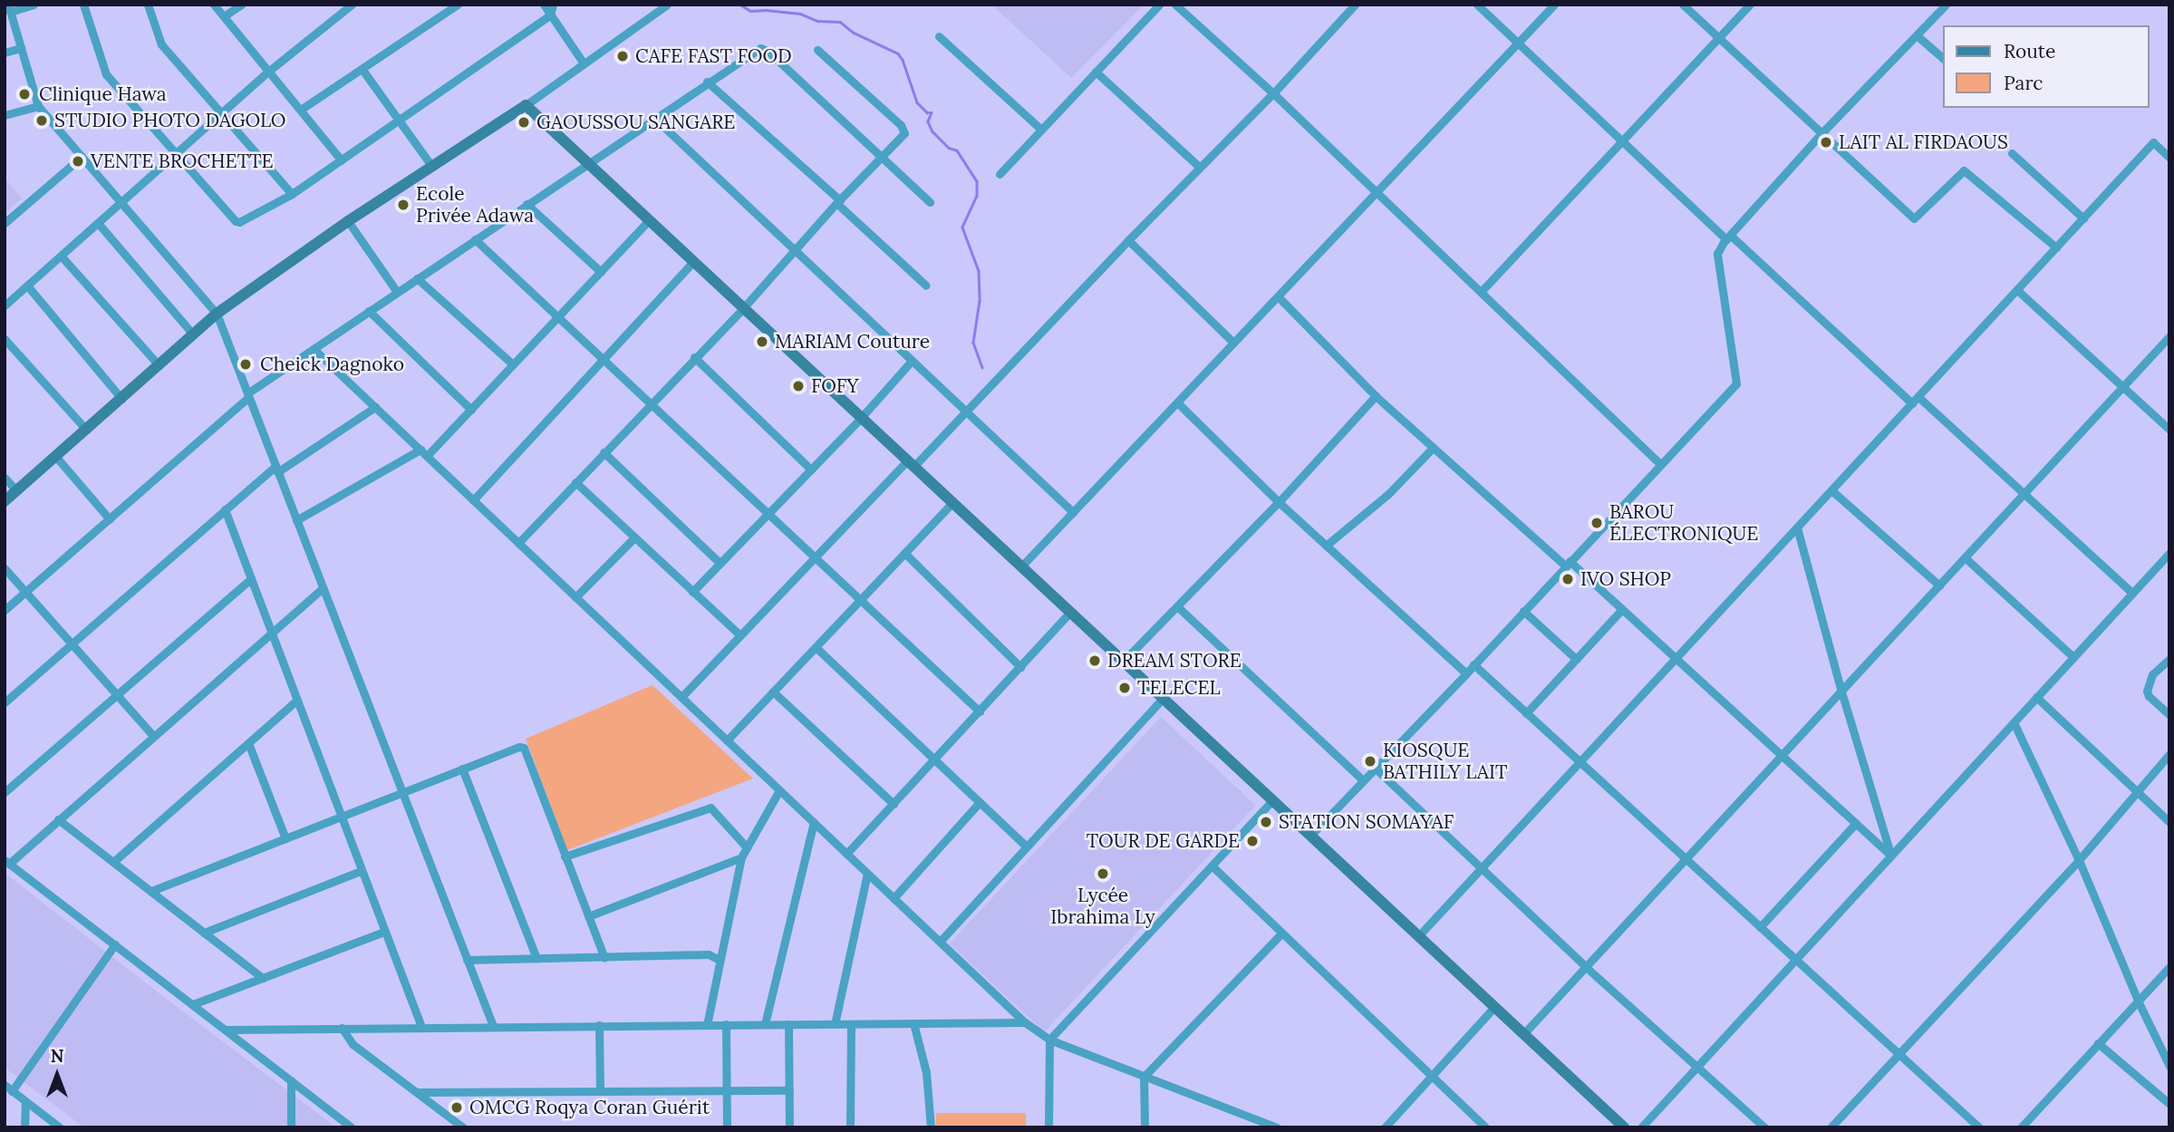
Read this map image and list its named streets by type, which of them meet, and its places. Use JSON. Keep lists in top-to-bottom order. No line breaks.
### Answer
{"places":["CAFE FAST FOOD","Clinique Hawa","STUDIO PHOTO DAGOLO","GAOUSSOU SANGARE","LAIT AL FIRDAOUS","VENTE BROCHETTE","Ecole Privée Adawa","MARIAM Couture","Cheick Dagnoko","FOFY","BAROU ÉLECTRONIQUE","IVO SHOP","DREAM STORE","TELECEL","KIOSQUE BATHILY LAIT","STATION SOMAYAF","TOUR DE GARDE","Lycée Ibrahima Ly","OMCG Roqya Coran Guérit"],"legend":["Route","Parc"],"north":"top"}
